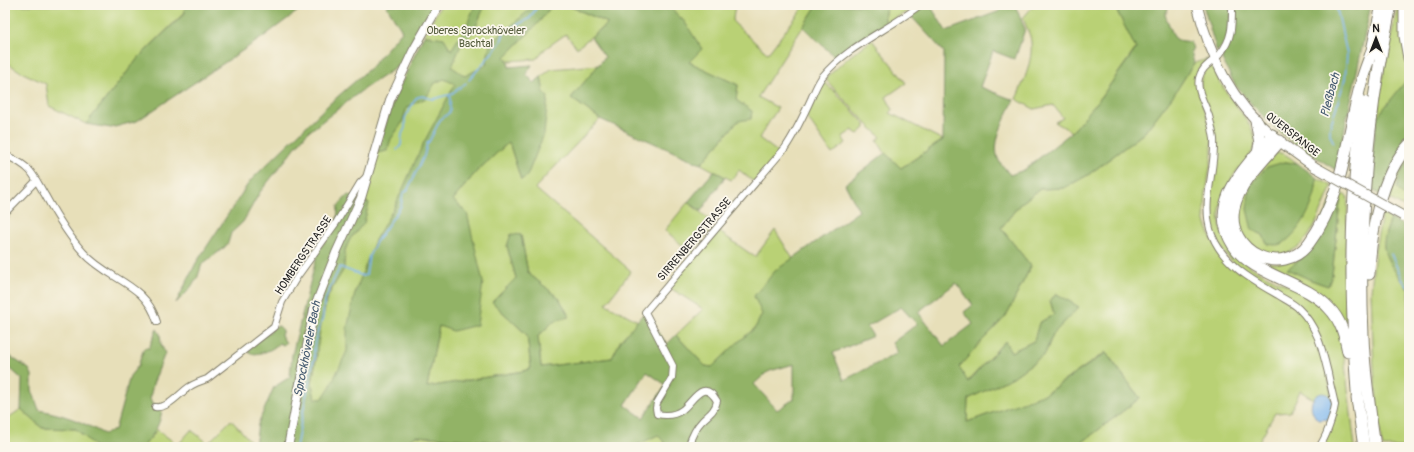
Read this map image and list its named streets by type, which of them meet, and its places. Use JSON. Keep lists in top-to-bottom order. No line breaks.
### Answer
{"streets":{"main road":["QUERSPANGE"],"street":["SIRRENBERGSTRASSE","HOMBERGSTRASSE"]},"water":["Pleßbach","Sprockhöveler Bach"],"parks":["Oberes Sprockhöveler Bachtal"],"north":"top"}
